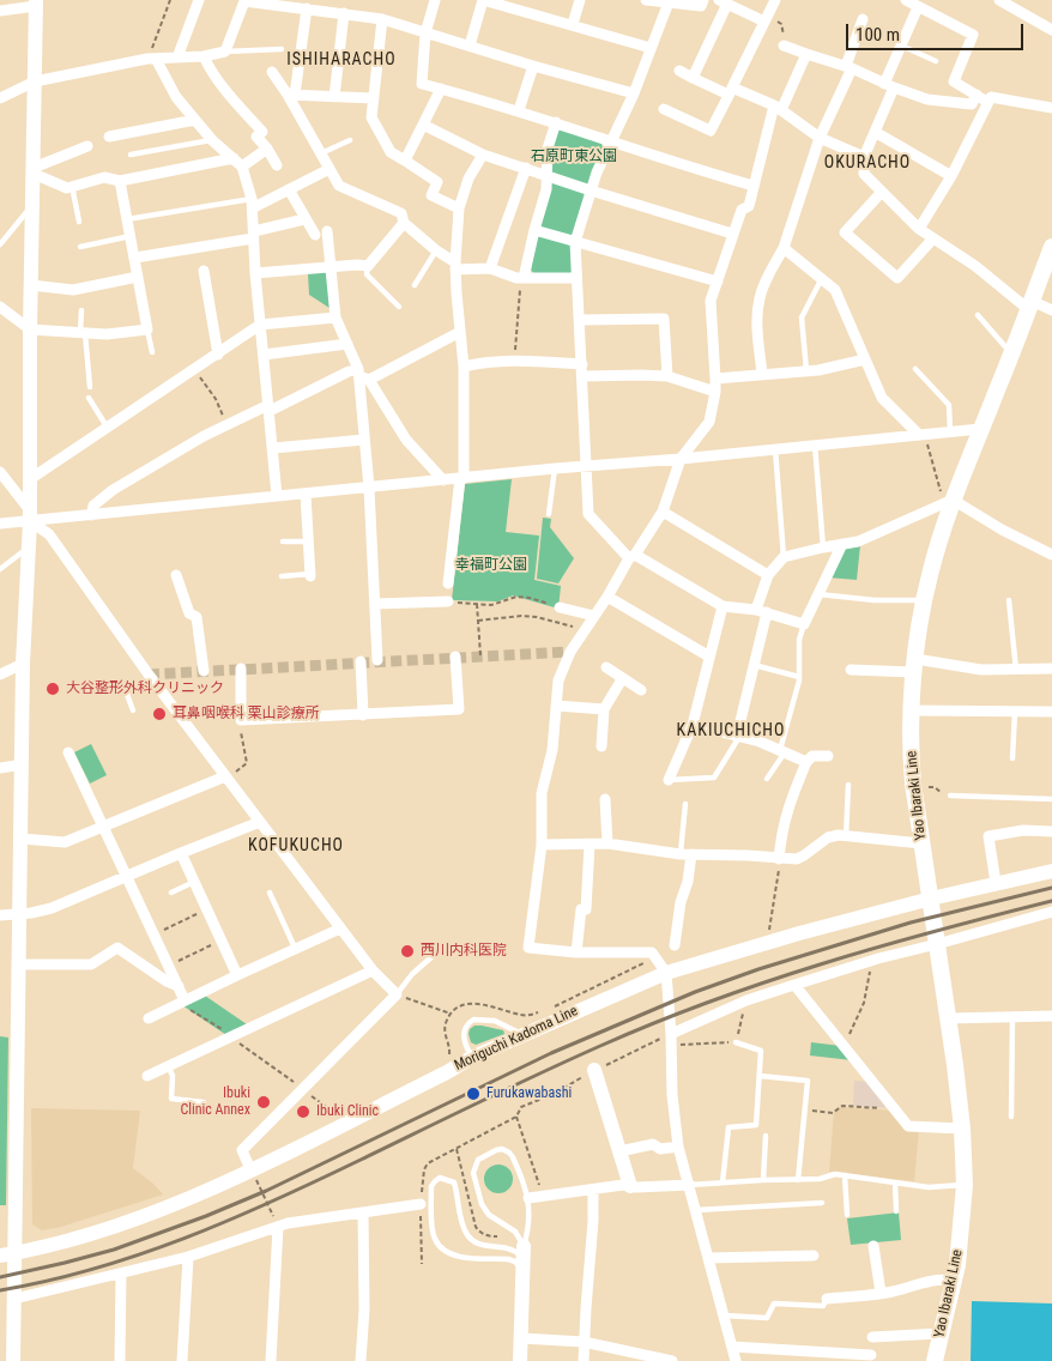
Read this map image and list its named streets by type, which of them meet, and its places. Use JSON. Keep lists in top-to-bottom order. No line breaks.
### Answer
{"streets":{"main road":["Yao Ibaraki Line"],"street":["Moriguchi Kadoma Line"]},"crossings":[["Yao Ibaraki Line","Moriguchi Kadoma Line"]],"districts":["ISHIHARACHO","OKURACHO","KAKIUCHICHO","KOFUKUCHO"],"parks":["石原町東公園","幸福町公園"],"places":["大谷整形外科クリニック","耳鼻咽喉科 栗山診療所","西川内科医院","Furukawabashi","Ibuki Clinic Annex","Ibuki Clinic"],"scale_bar":"100 m"}
